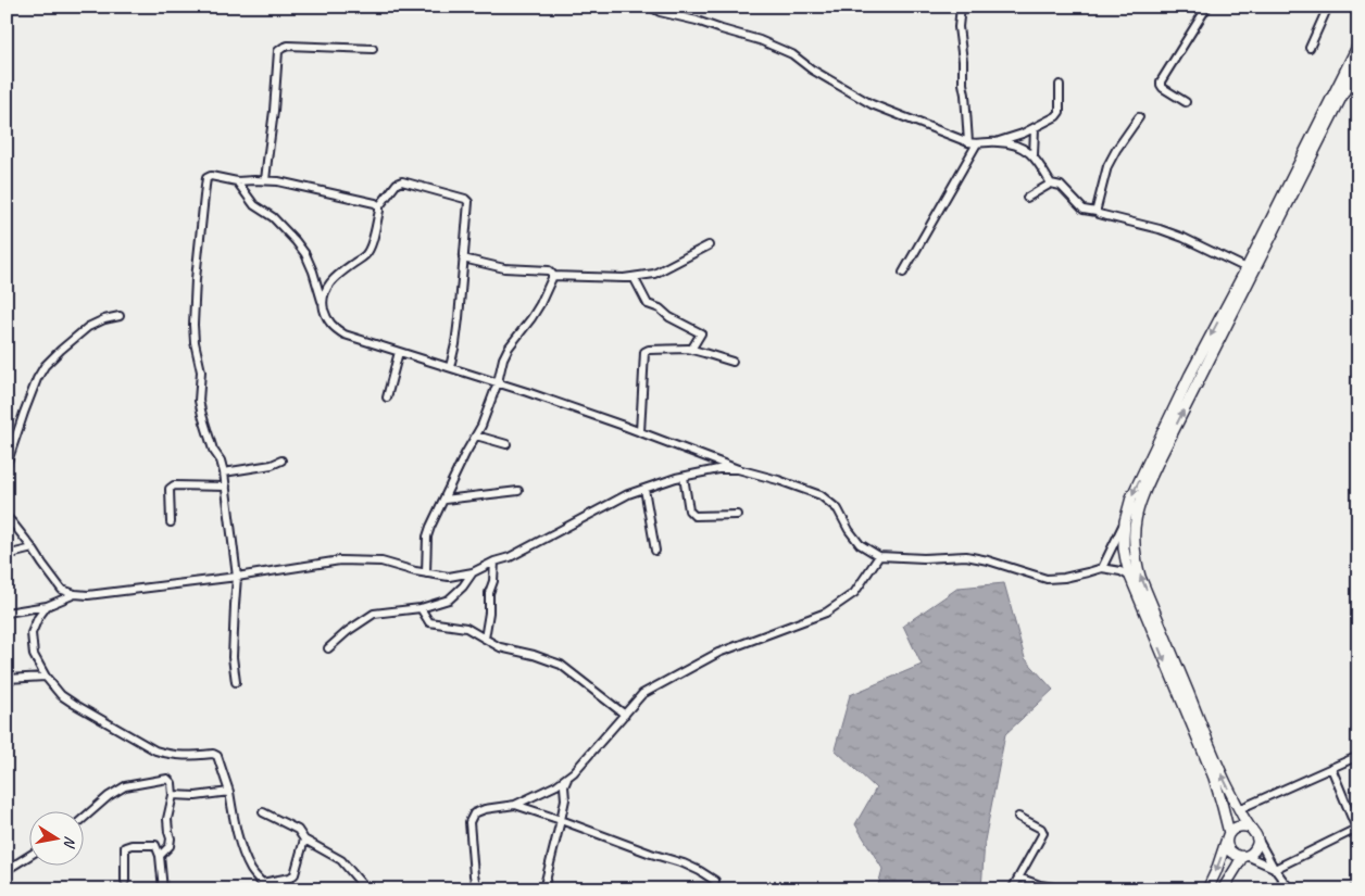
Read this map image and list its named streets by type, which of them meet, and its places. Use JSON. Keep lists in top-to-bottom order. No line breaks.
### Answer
{"north":"right"}
